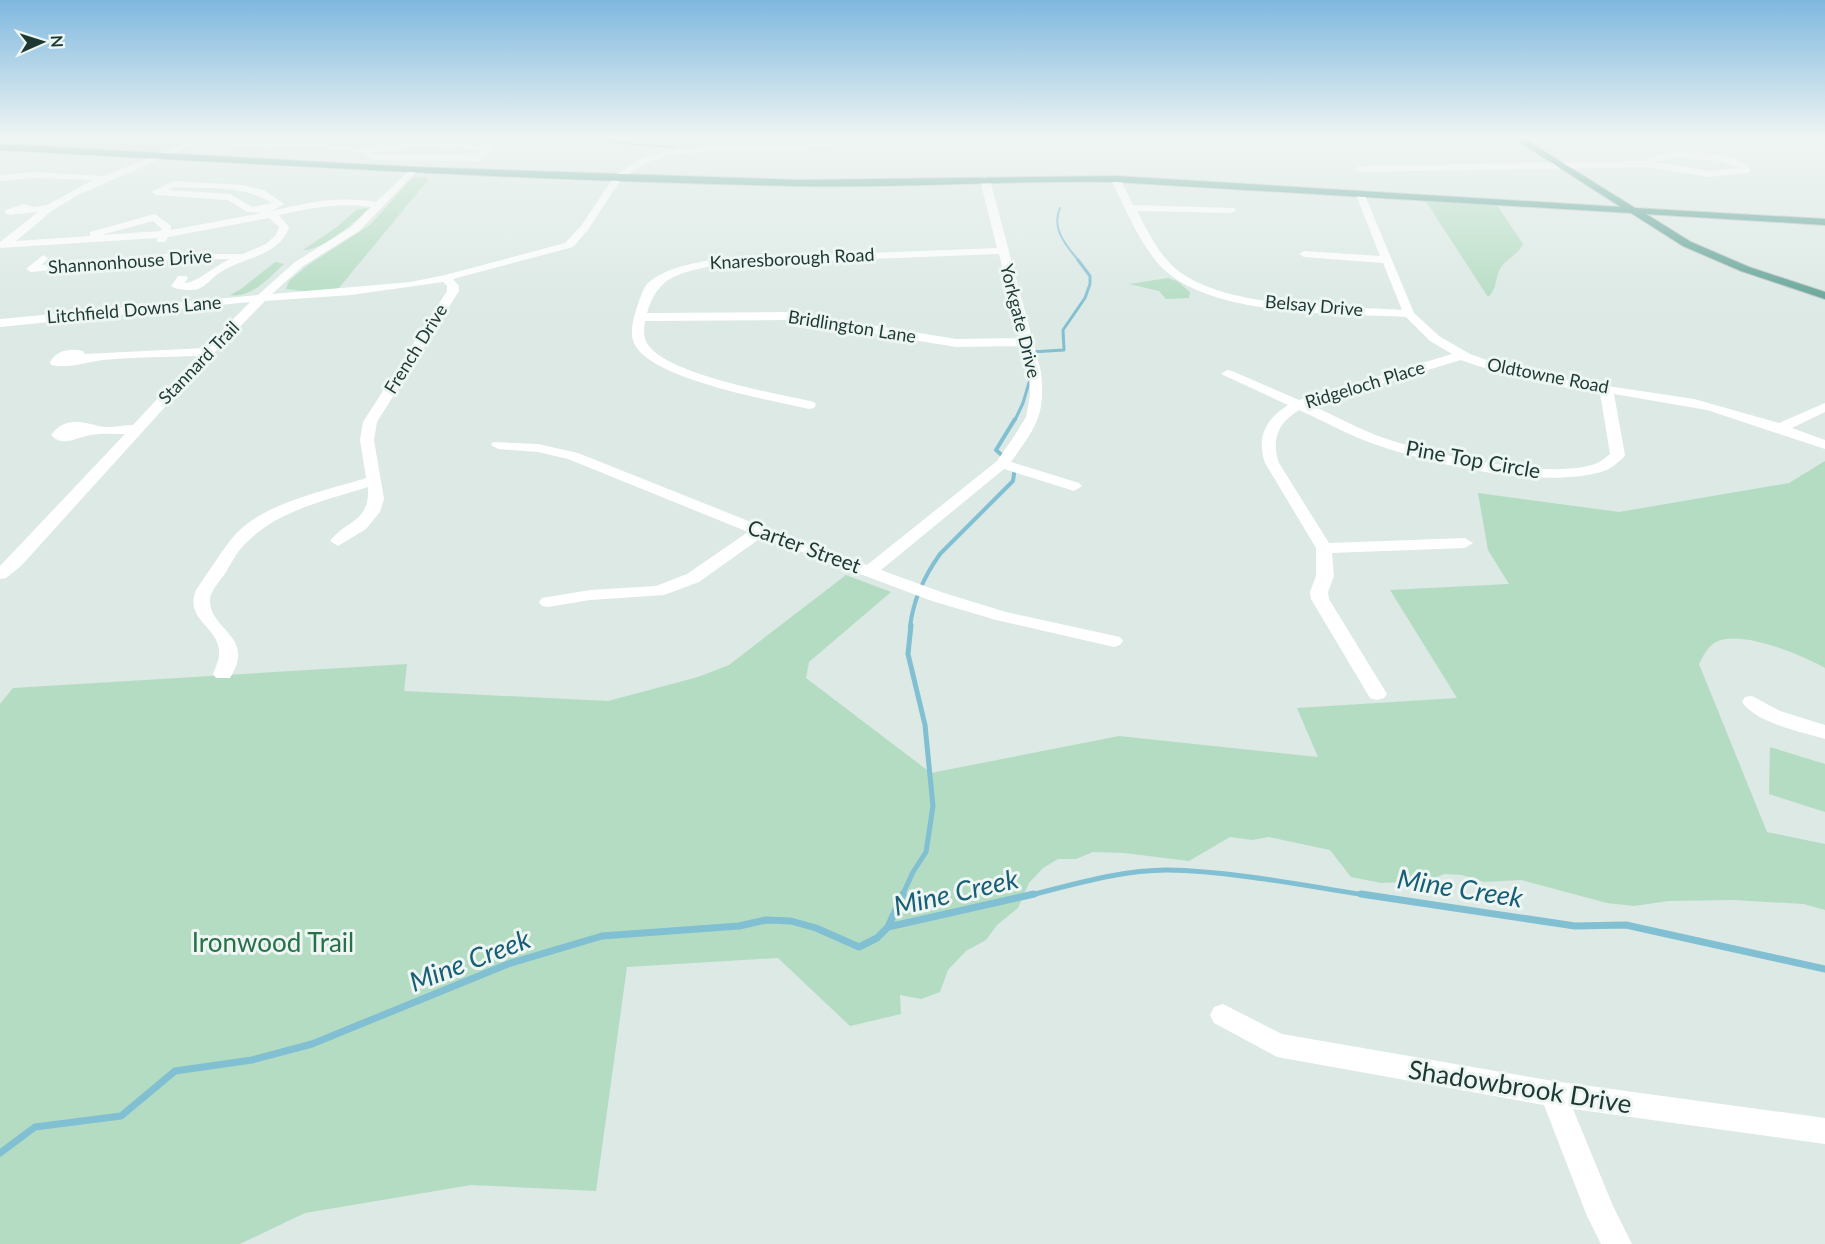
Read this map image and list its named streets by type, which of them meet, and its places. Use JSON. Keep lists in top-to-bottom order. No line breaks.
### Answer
{"streets":{"street":["Knaresborough Road","Shannonhouse Drive","Belsay Drive","Litchfield Downs Lane","Yorkgate Drive","Bridlington Lane","French Drive","Stannard Trail","Oldtowne Road","Ridgeloch Place","Pine Top Circle","Carter Street","Shadowbrook Drive"]},"crossings":[["Knaresborough Road","Yorkgate Drive"],["Knaresborough Road","Bridlington Lane"],["Belsay Drive","Oldtowne Road"],["Litchfield Downs Lane","French Drive"],["Litchfield Downs Lane","Stannard Trail"],["Yorkgate Drive","Bridlington Lane"],["Yorkgate Drive","Carter Street"],["Oldtowne Road","Ridgeloch Place"],["Oldtowne Road","Pine Top Circle"],["Ridgeloch Place","Pine Top Circle"]],"water":["Mine Creek"],"parks":["Ironwood Trail"],"north":"right"}
